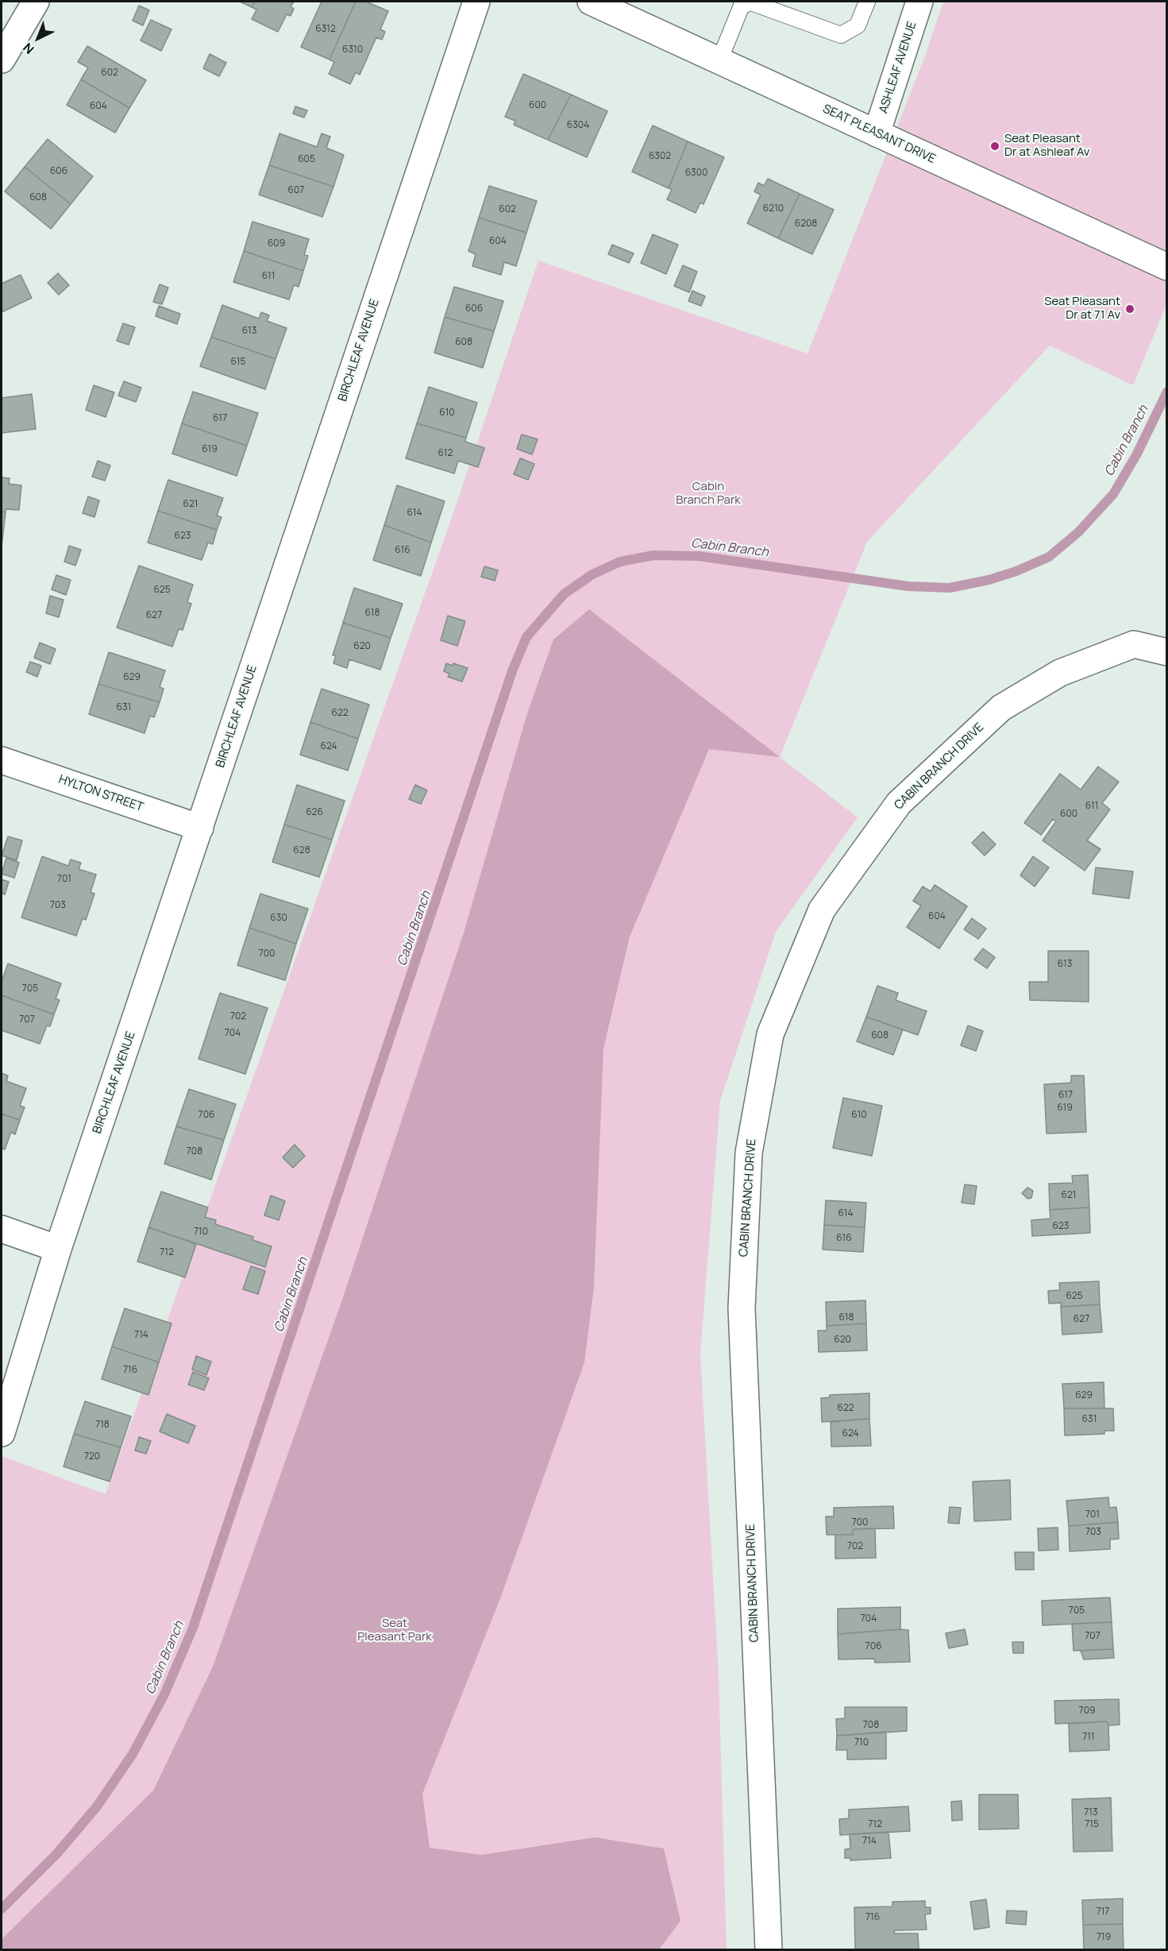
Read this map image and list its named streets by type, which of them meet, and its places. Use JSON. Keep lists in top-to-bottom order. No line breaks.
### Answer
{"streets":{"street":["ASHLEAF AVENUE","SEAT PLEASANT DRIVE","BIRCHLEAF AVENUE","CABIN BRANCH DRIVE","HYLTON STREET"]},"crossings":[["ASHLEAF AVENUE","SEAT PLEASANT DRIVE"],["BIRCHLEAF AVENUE","HYLTON STREET"]],"water":["Cabin Branch"],"parks":["Cabin Branch Park","Seat Pleasant Park"],"places":["Seat Pleasant Dr at Ashleaf Av","Seat Pleasant Dr at 71 Av"],"house_numbers":["6312","6310","602","600","604","6304","6302","605","606","6300","607","608","6210","602","6208","604","609","611","606","613","608","615","610","617","619","612","621","614","623","616","625","618","627","620","629","631","622","624","611","626","600","628","701","703","604","630","700","613","705","702","707","704","608","617","619","706","610","708","621","614","623","710","616","712","625","618","627","714","620","716","629","622","631","718","624","720","701","700","703","702","705","704","707","706","709","708","711","710","713","712","715","714","717","716","719"],"north":"bottom left"}
